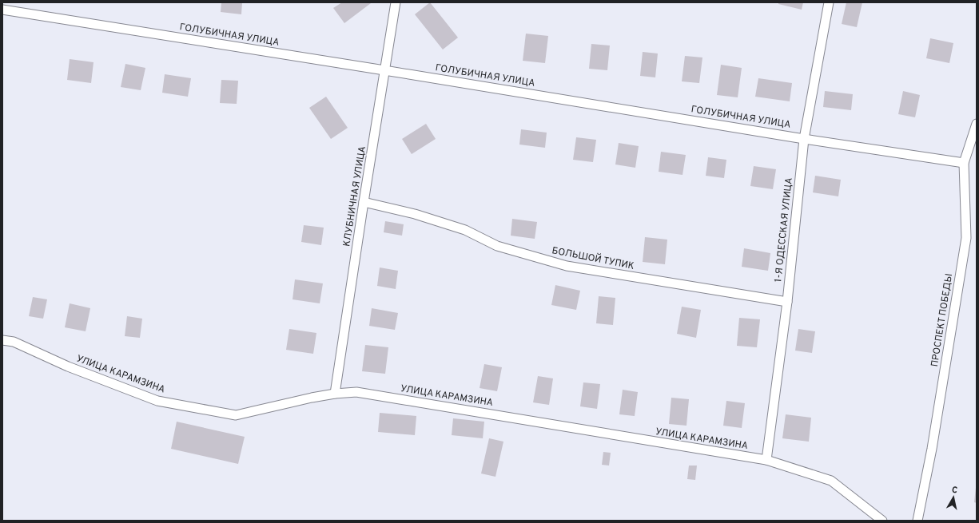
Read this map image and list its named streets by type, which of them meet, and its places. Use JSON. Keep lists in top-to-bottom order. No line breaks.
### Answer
{"streets":{"lane":["ГОЛУБИЧНАЯ УЛИЦА","КЛУБНИЧНАЯ УЛИЦА","1-Я ОДЕССКАЯ УЛИЦА","БОЛЬШОЙ ТУПИК","ПРОСПЕКТ ПОБЕДЫ","УЛИЦА КАРАМЗИНА"]},"crossings":[["ГОЛУБИЧНАЯ УЛИЦА","КЛУБНИЧНАЯ УЛИЦА"],["ГОЛУБИЧНАЯ УЛИЦА","1-Я ОДЕССКАЯ УЛИЦА"],["ГОЛУБИЧНАЯ УЛИЦА","ПРОСПЕКТ ПОБЕДЫ"],["КЛУБНИЧНАЯ УЛИЦА","БОЛЬШОЙ ТУПИК"],["КЛУБНИЧНАЯ УЛИЦА","УЛИЦА КАРАМЗИНА"],["1-Я ОДЕССКАЯ УЛИЦА","БОЛЬШОЙ ТУПИК"],["1-Я ОДЕССКАЯ УЛИЦА","УЛИЦА КАРАМЗИНА"]],"north":"top"}
